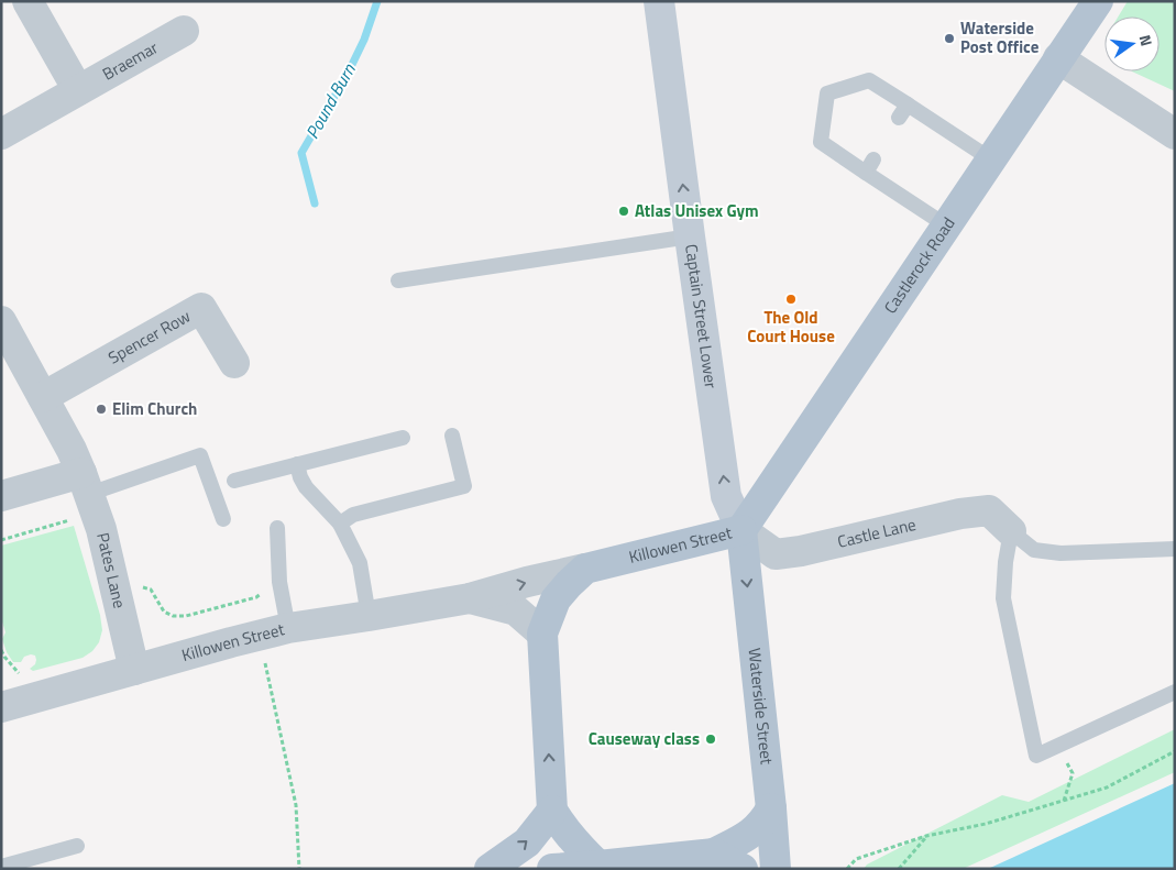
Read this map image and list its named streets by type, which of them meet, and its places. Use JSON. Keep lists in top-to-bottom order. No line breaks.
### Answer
{"streets":{"main road":["Castlerock Road","Captain Street Lower","Killowen Street","Waterside Street"],"street":["Braemar","Spencer Row","Castle Lane","Pates Lane"]},"crossings":[["Castlerock Road","Captain Street Lower"],["Castlerock Road","Castle Lane"],["Castlerock Road","Killowen Street"],["Castlerock Road","Waterside Street"],["Captain Street Lower","Castle Lane"],["Captain Street Lower","Killowen Street"],["Captain Street Lower","Waterside Street"],["Spencer Row","Pates Lane"],["Castle Lane","Killowen Street"],["Castle Lane","Waterside Street"],["Killowen Street","Pates Lane"],["Killowen Street","Waterside Street"]],"one_way":["Captain Street Lower"],"water":["Pound Burn"],"places":["Waterside Post Office","Atlas Unisex Gym","The Old Court House","Elim Church","Causeway class"],"north":"right"}
